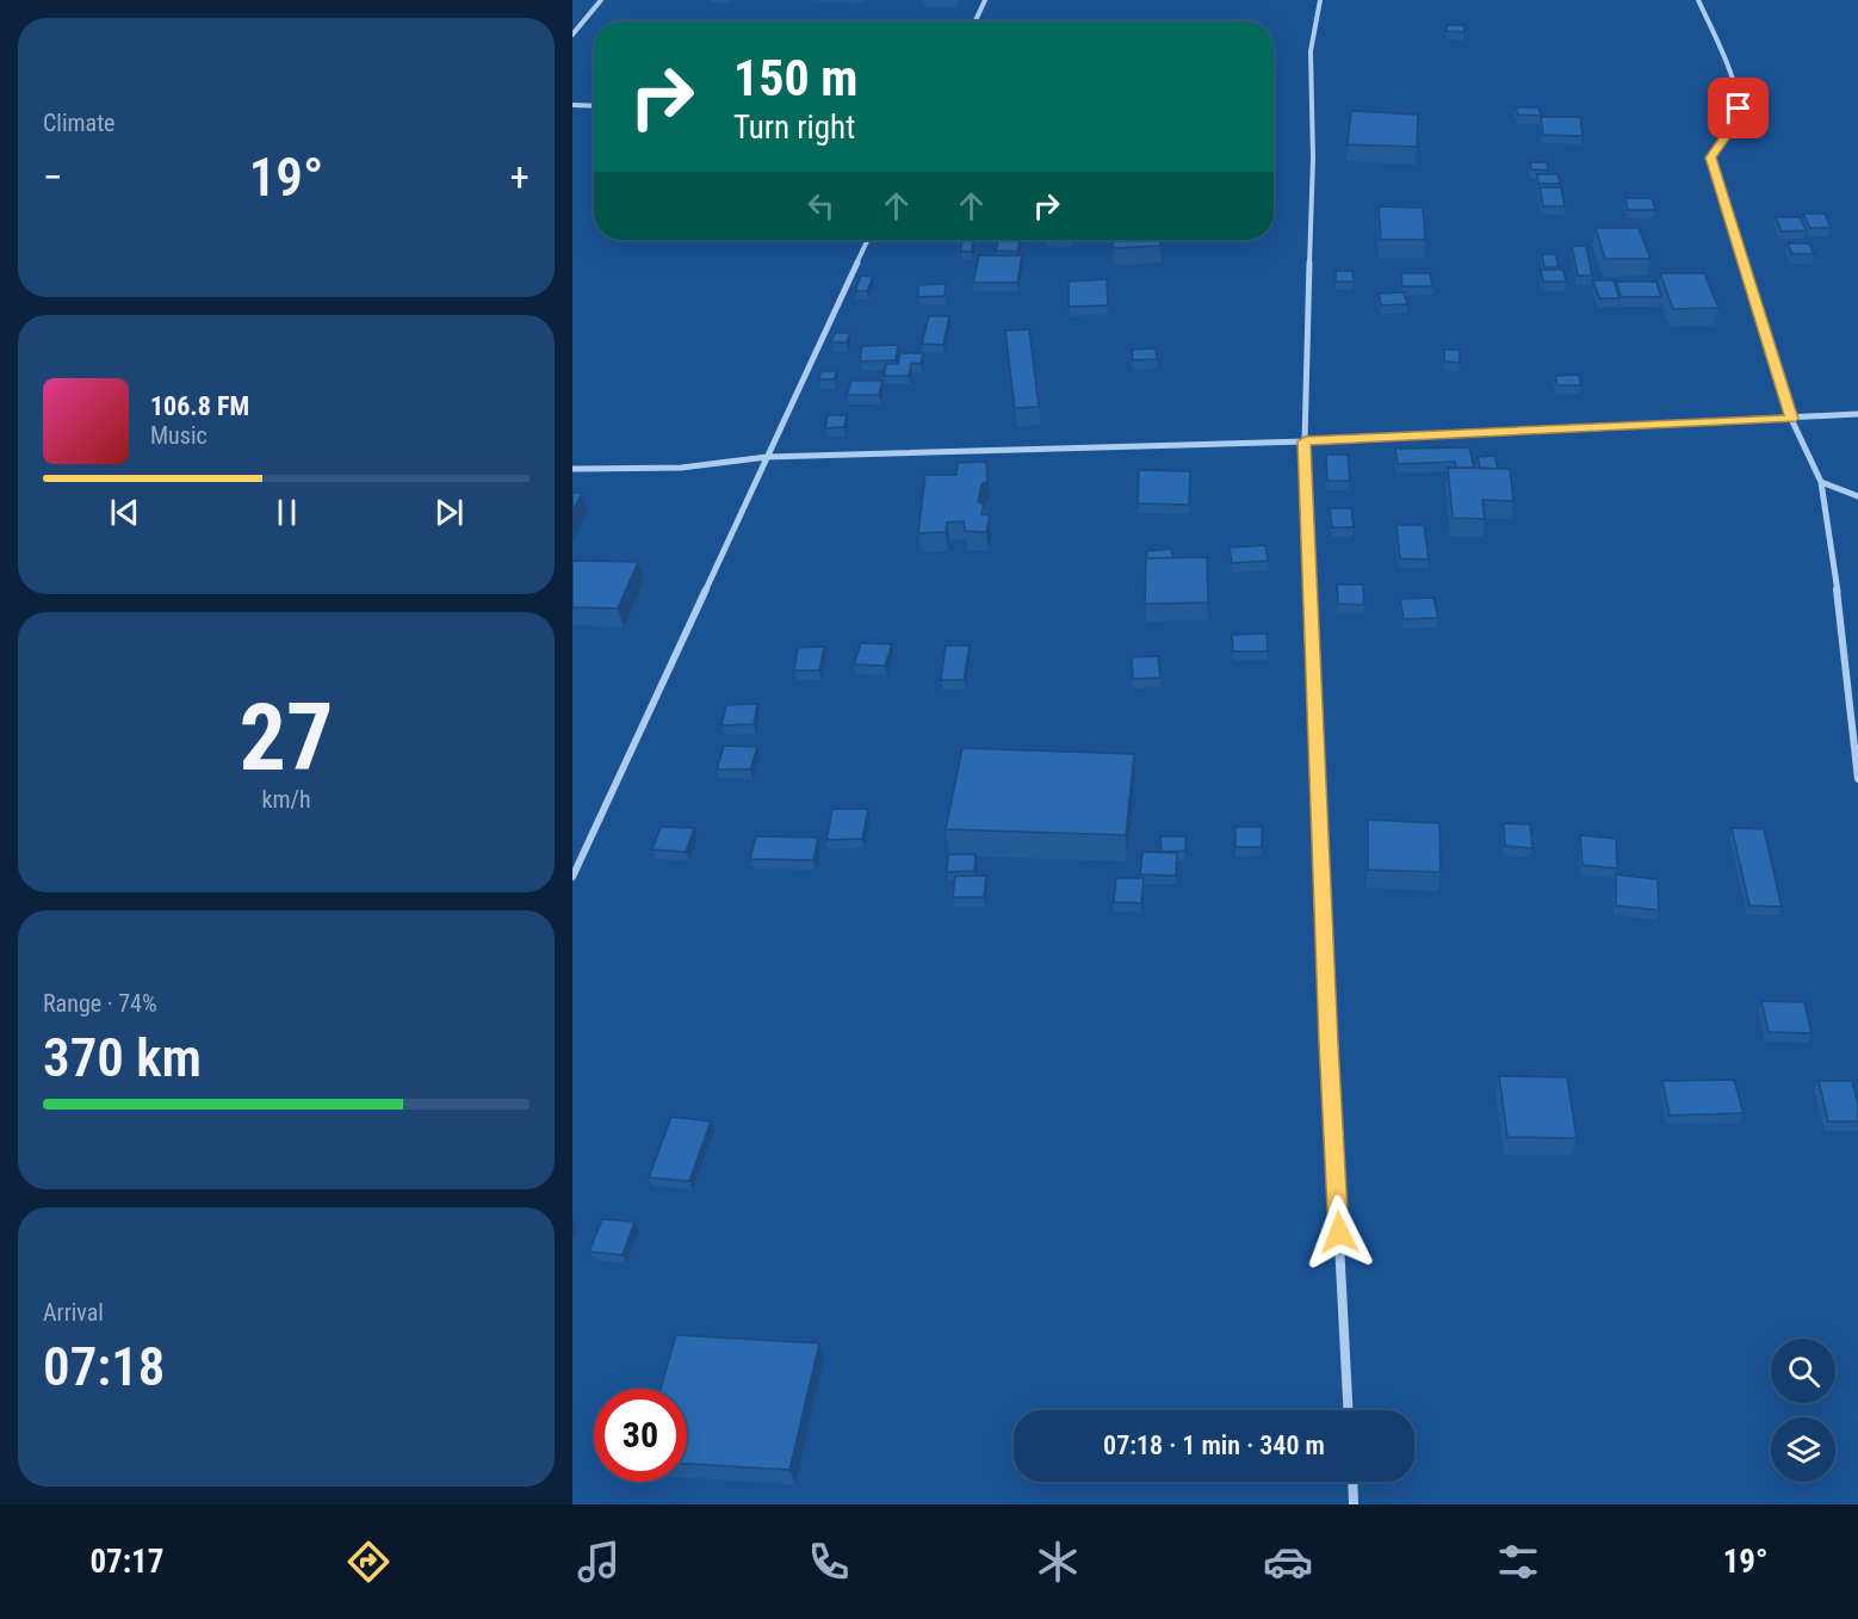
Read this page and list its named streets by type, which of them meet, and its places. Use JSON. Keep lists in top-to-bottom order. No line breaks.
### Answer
{"page":{"tile":["Climate",["27","km/h"],["Range · 74%","370 km"],["Arrival","07:18"]],"turn":["150 m","Turn right"],"heat":["−","19°","+"],"song":["106.8 FM","Music"],"limit":"30","trip":"07:18 · 1 min · 340 m","tabs":["07:17","19°"]}}
